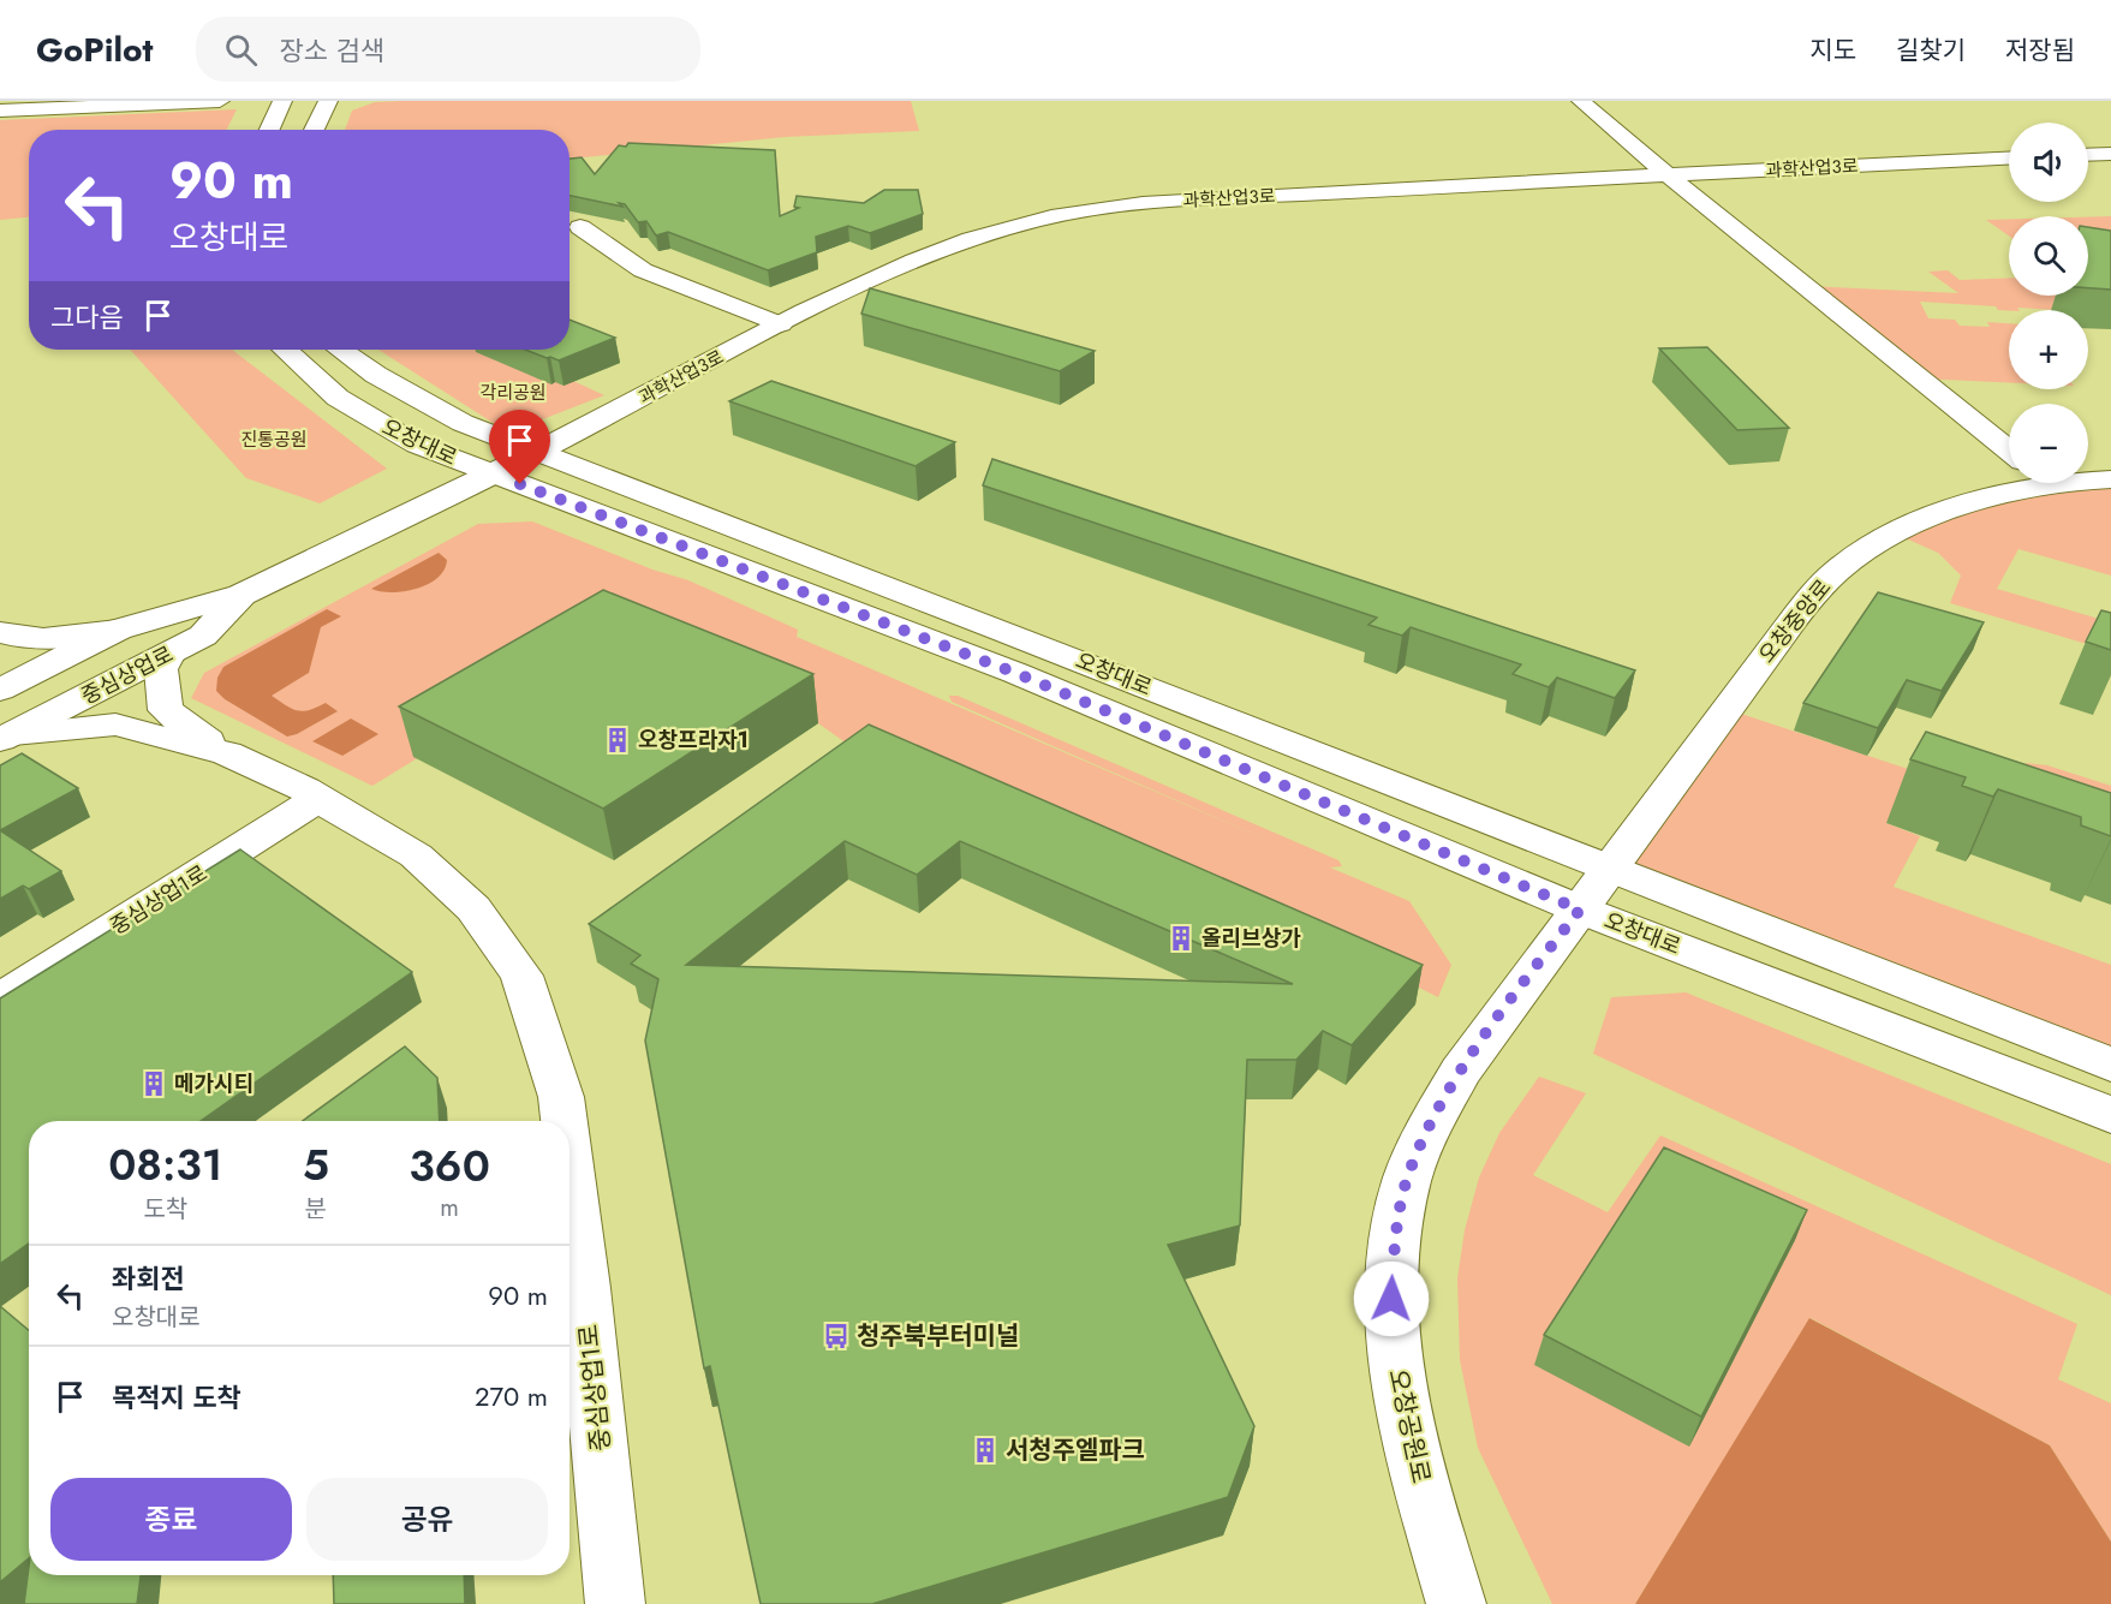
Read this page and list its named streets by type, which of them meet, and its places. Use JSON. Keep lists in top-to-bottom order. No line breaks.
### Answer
{"streets":{"street":["과학산업3로","오창대로","오창중앙로","중심상업로","중심상업1로","오창공원로"]},"crossings":[["과학산업3로","오창대로"],["과학산업3로","중심상업로"],["오창대로","오창중앙로"],["오창대로","중심상업로"],["오창대로","오창공원로"],["오창중앙로","오창공원로"]],"parks":["각리공원","진통공원"],"places":{"building":["오창프라자1","올리브상가","메가시티","서청주엘파크"],"bus stop":["청주북부터미널"]},"page":{"header":"GoPilot","search":"장소 검색","nav":["지도","길찾기","저장됨"],"map_buttons":["+","−"],"turn":["90 m","오창대로"],"then":"그다음","eta":["08:31","도착","5","분","360","m"],"list":[{"name":"좌회전","note":"오창대로","value":"90 m"},{"name":"목적지 도착","value":"270 m"}],"buttons":["종료","공유"]}}
